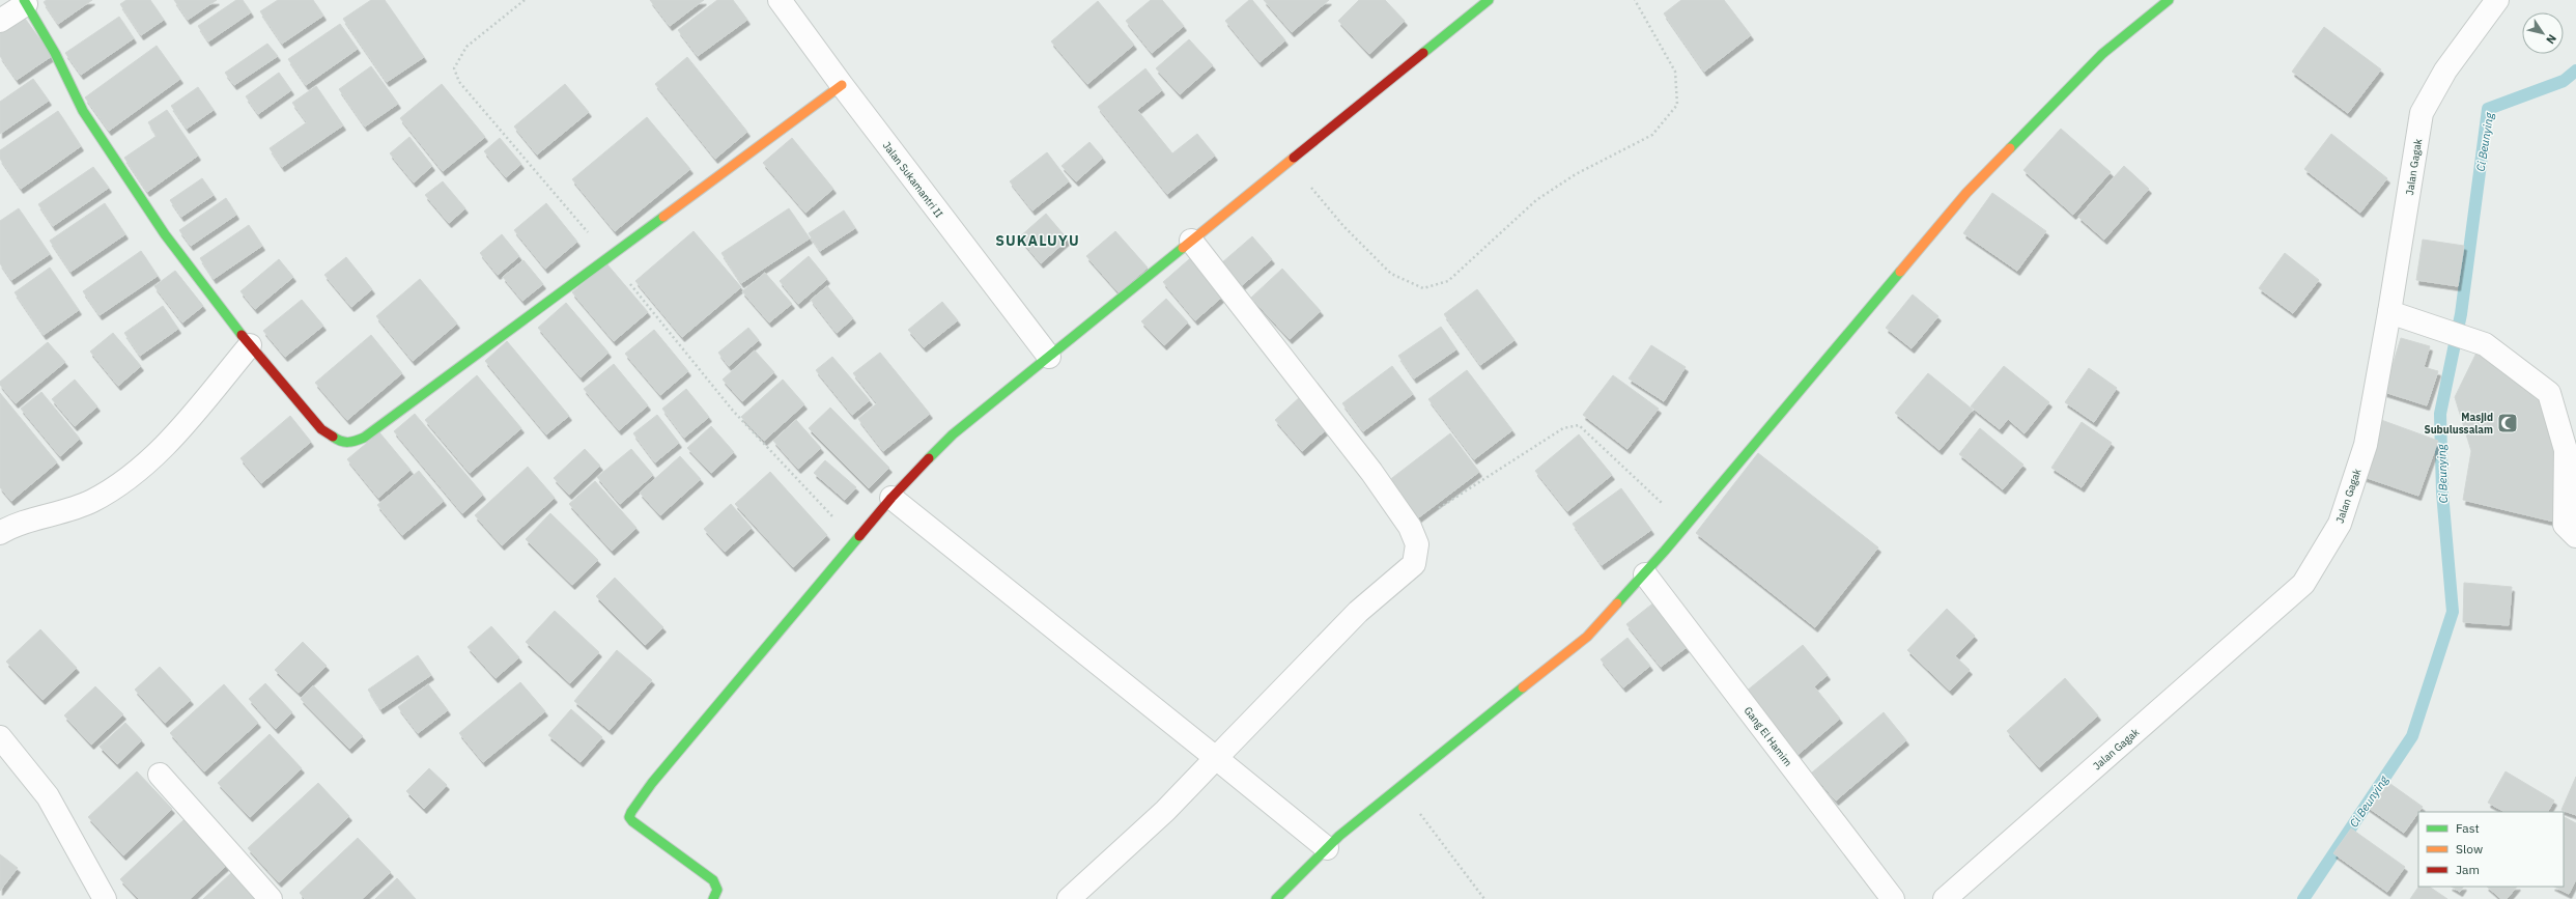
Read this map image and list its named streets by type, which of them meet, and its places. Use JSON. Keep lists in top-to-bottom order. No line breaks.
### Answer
{"streets":{"street":["Jalan Gagak","Jalan Sukamantri II","Gang El Hamim"]},"districts":["SUKALUYU"],"water":["Ci Beunying"],"places":{"mosque":["Masjid Subulussalam"]},"legend":["Fast","Slow","Jam"],"north":"bottom right"}
